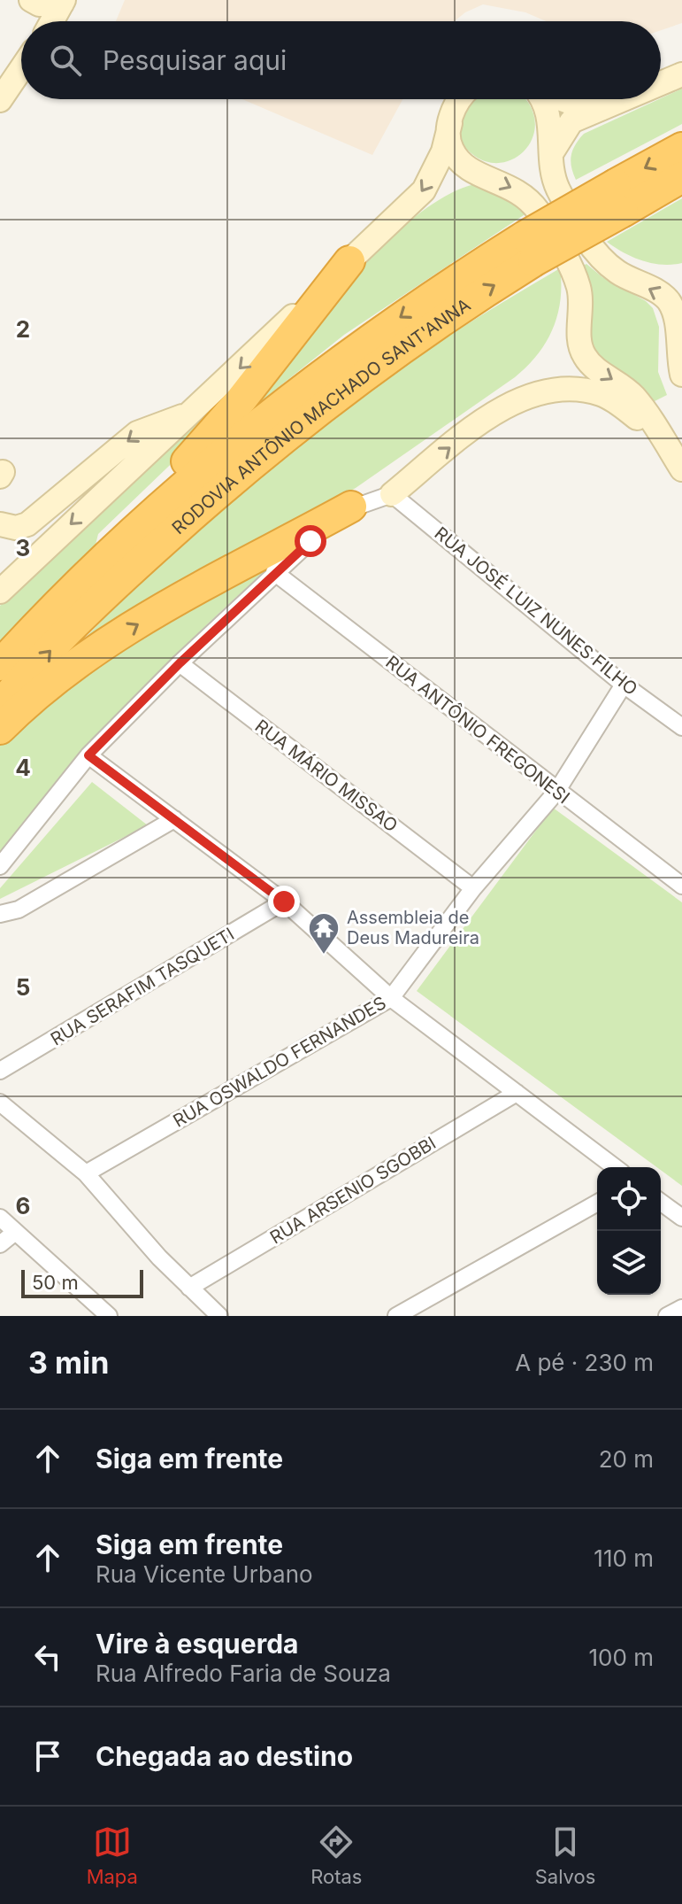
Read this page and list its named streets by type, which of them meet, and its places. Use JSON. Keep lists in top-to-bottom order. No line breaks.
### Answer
{"streets":{"highway":["RODOVIA ANTÔNIO MACHADO SANT'ANNA"],"street":["RUA JOSÉ LUIZ NUNES FILHO","RUA ANTÔNIO FREGONESI","RUA MÁRIO MISSAO","RUA SERAFIM TASQUETI","RUA OSWALDO FERNANDES","RUA ARSENIO SGOBBI"]},"crossings":[["RUA JOSÉ LUIZ NUNES FILHO","RUA OSWALDO FERNANDES"],["RUA ANTÔNIO FREGONESI","RUA OSWALDO FERNANDES"],["RUA MÁRIO MISSAO","RUA OSWALDO FERNANDES"]],"places":{"temple":["Assembleia de Deus Madureira"]},"scale_bar":"50 m","page":{"search":"Pesquisar aqui","scale":"50 m","heading":["3 min","A pé · 230 m"],"list":[["Siga em frente","20 m"],["Siga em frente","Rua Vicente Urbano","110 m"],["Vire à esquerda","Rua Alfredo Faria de Souza","100 m"],"Chegada ao destino"],"nav":["Mapa","Rotas","Salvos"]},"grid":{"rows":["2","3","4","5","6"]}}
